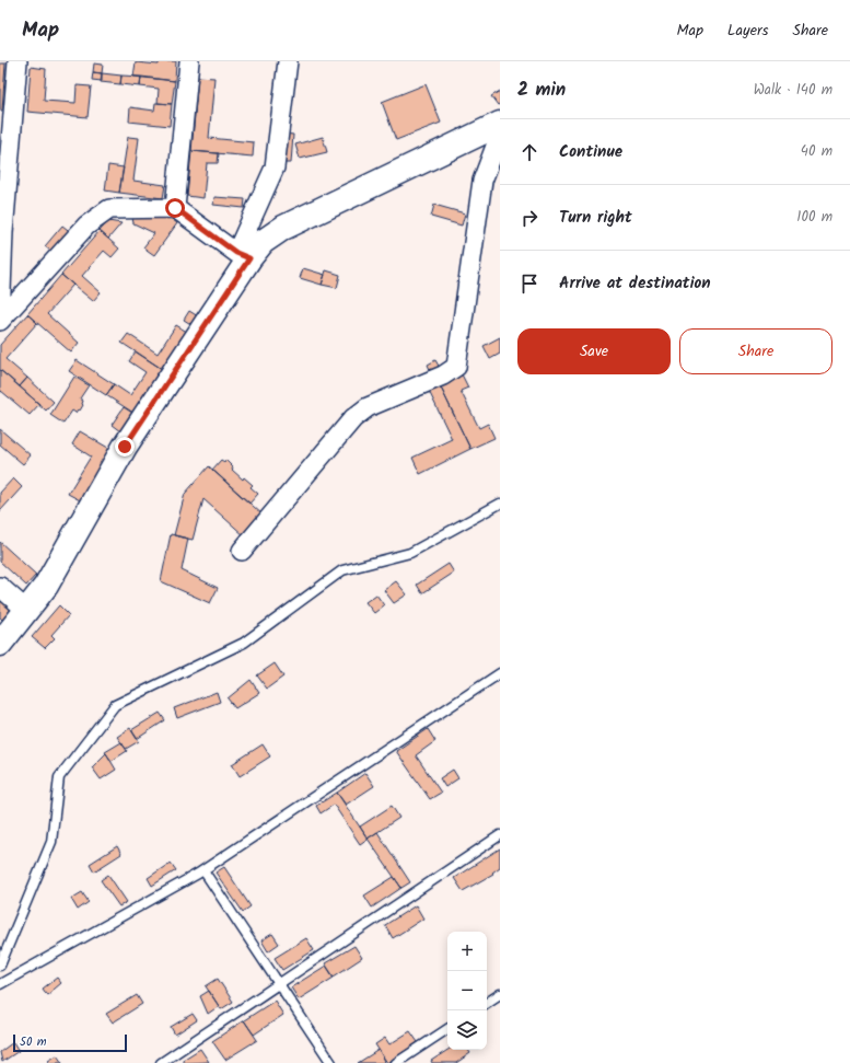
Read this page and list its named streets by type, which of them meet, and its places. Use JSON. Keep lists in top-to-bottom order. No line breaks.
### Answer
{"scale_bar":"50 m","page":{"header":"Map","nav":["Map","Layers","Share"],"heading":["2 min","Walk · 140 m"],"list":[["Continue","40 m"],["Turn right","100 m"],"Arrive at destination"],"buttons":["Save","Share"],"map_buttons":["+","−"],"scale":"50 m"}}
